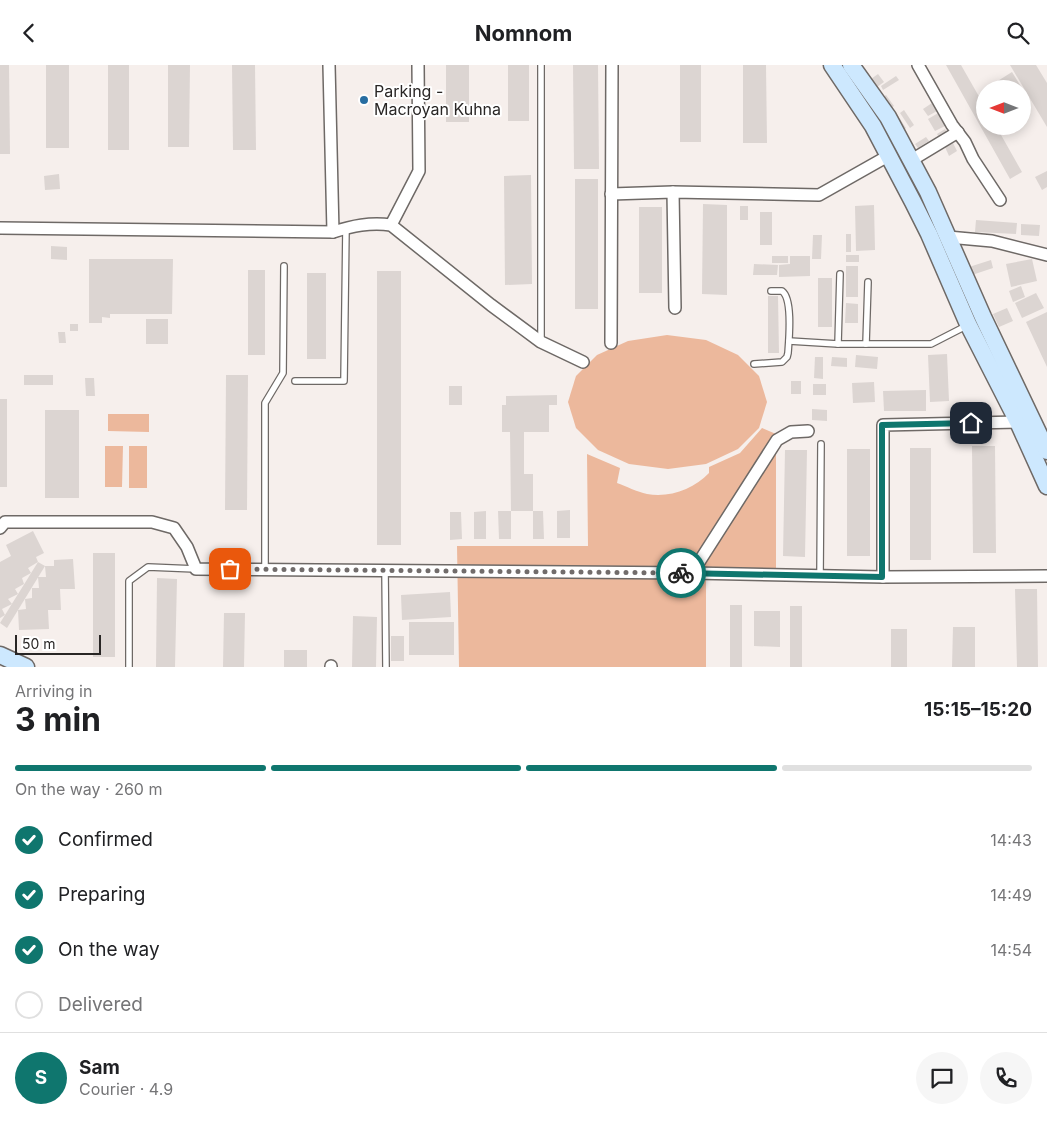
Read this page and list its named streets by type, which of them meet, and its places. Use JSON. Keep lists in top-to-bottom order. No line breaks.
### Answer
{"places":["Parking - Macroyan Kuhna"],"scale_bar":"50 m","north":"left","page":{"header":"Nomnom","scale":"50 m","heading":["3 min","Arriving in","15:15–15:20"],"panel":["Sam","Courier · 4.9"],"bar":"On the way · 260 m","list":[["Confirmed","14:43"],["Preparing","14:49"],["On the way","14:54"],"Delivered"],"round":"S"}}
